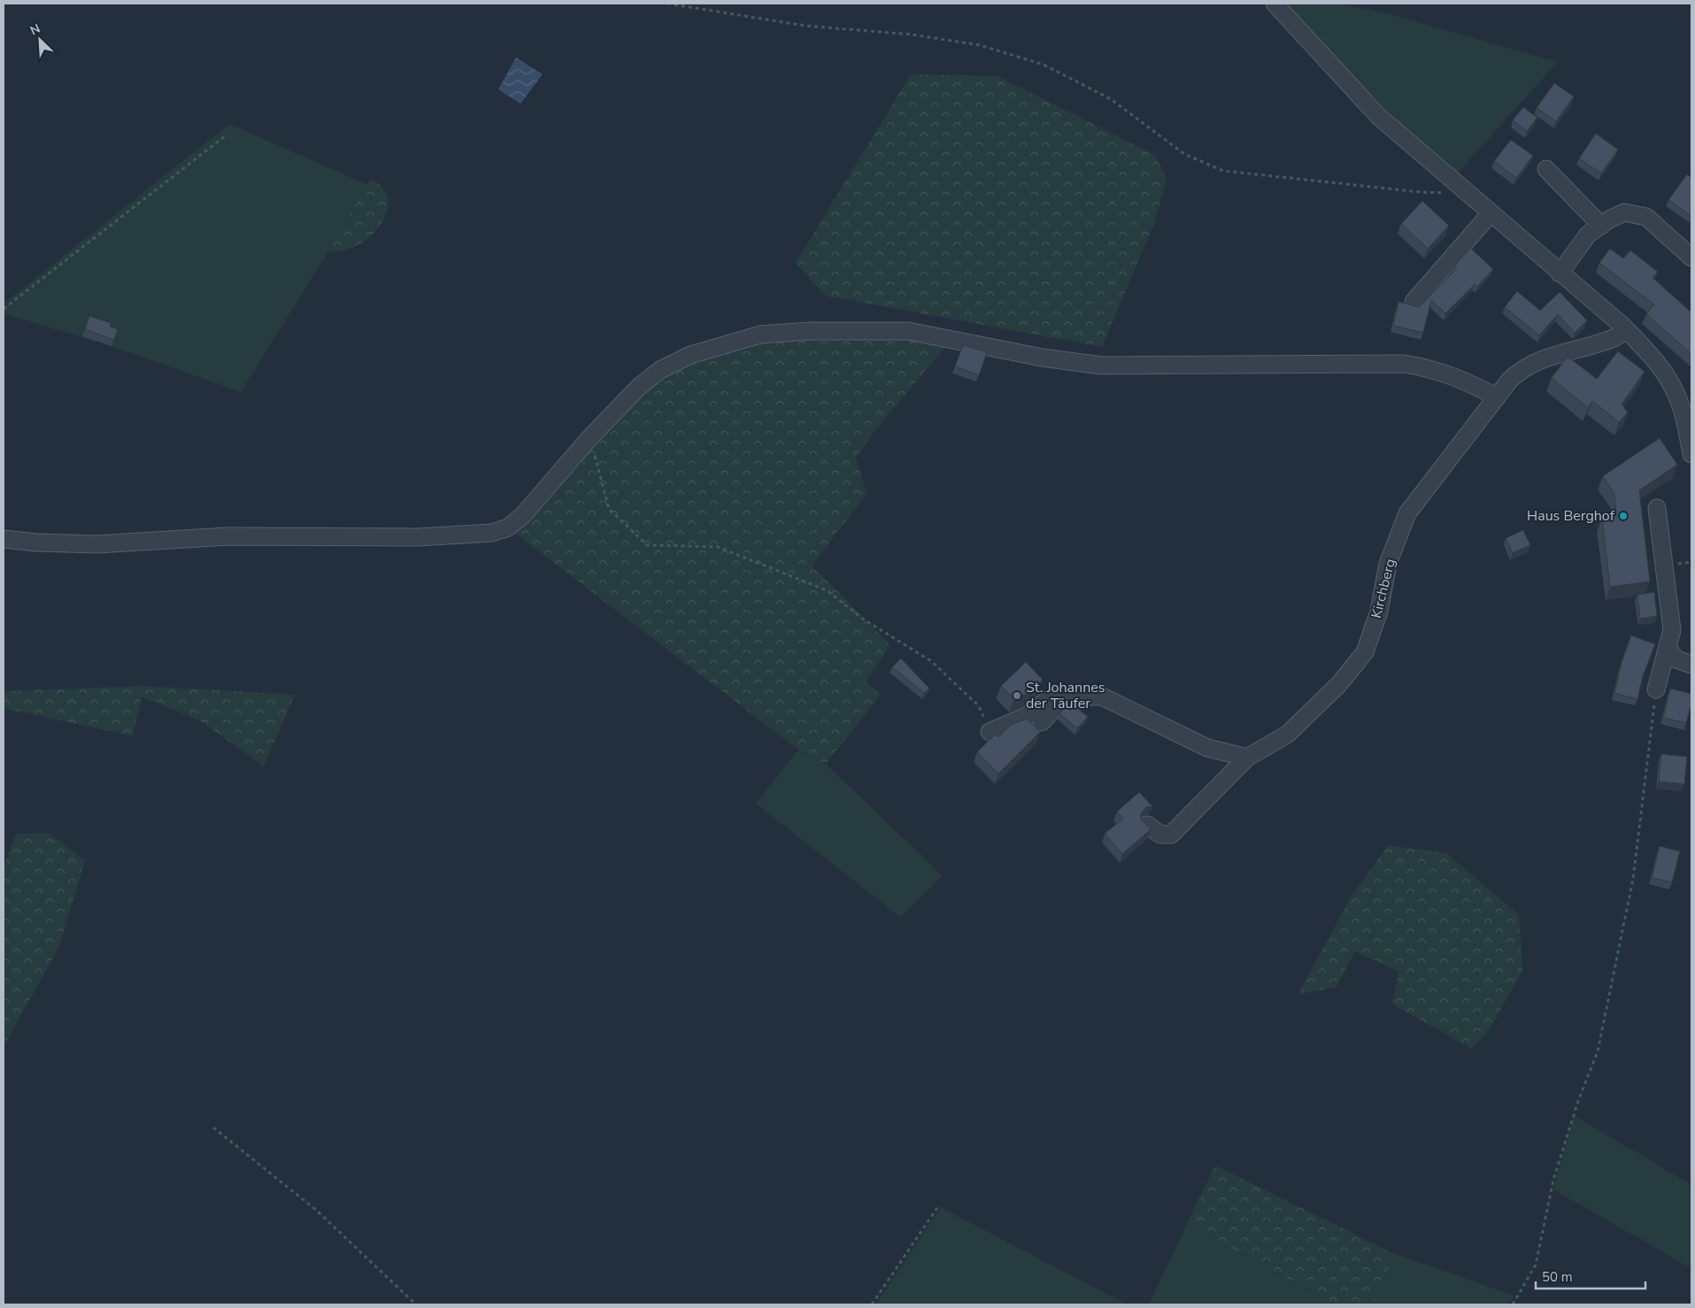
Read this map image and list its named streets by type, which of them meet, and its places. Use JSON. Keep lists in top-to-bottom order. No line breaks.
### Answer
{"streets":{"street":["Kirchberg"]},"places":["Haus Berghof","St. Johannes der Täufer"],"scale_bar":"50 m","north":"top left"}
